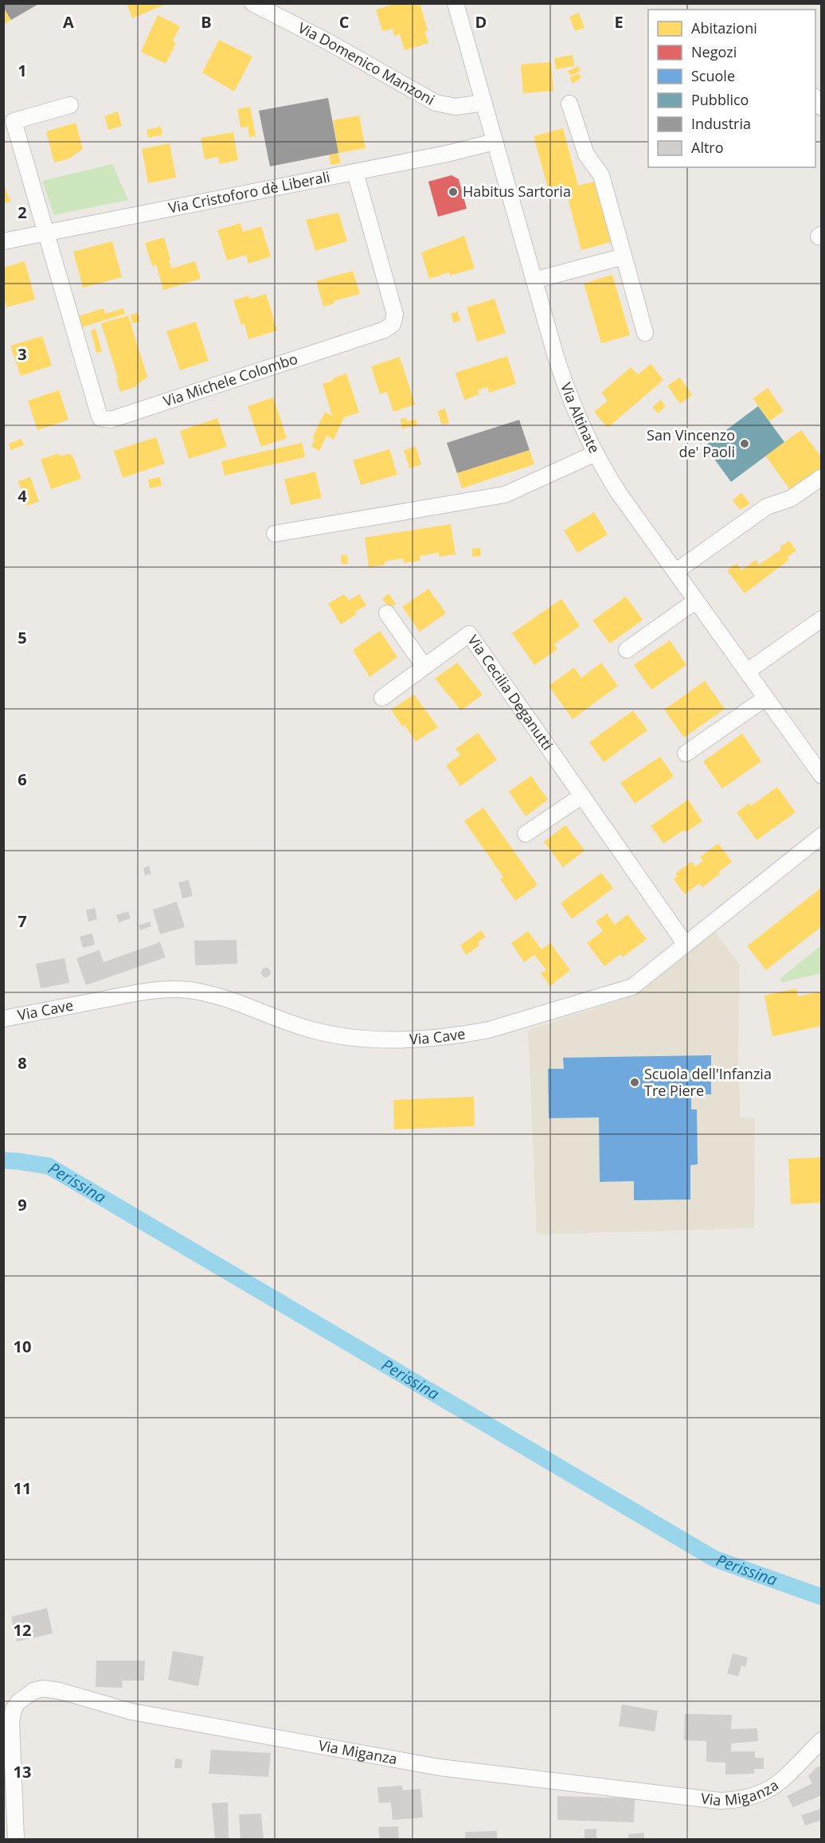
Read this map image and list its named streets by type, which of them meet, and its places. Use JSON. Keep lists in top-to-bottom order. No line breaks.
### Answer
{"streets":{"street":["Via Domenico Manzoni","Via Cristoforo dè Liberali","Via Michele Colombo","Via Altinate","Via Cecilia Deganutti","Via Cave","Via Miganza"]},"crossings":[["Via Domenico Manzoni","Via Altinate"],["Via Cristoforo dè Liberali","Via Michele Colombo"],["Via Cristoforo dè Liberali","Via Altinate"],["Via Cecilia Deganutti","Via Cave"]],"water":["Perissina"],"places":["Habitus Sartoria","San Vincenzo de' Paoli","Scuola dell'Infanzia Tre Piere"],"legend":["Abitazioni","Negozi","Scuole","Pubblico","Industria","Altro"],"grid":{"columns":["A","B","C","D","E"],"rows":["1","2","3","4","5","6","7","8","9","10","11","12","13"]}}
